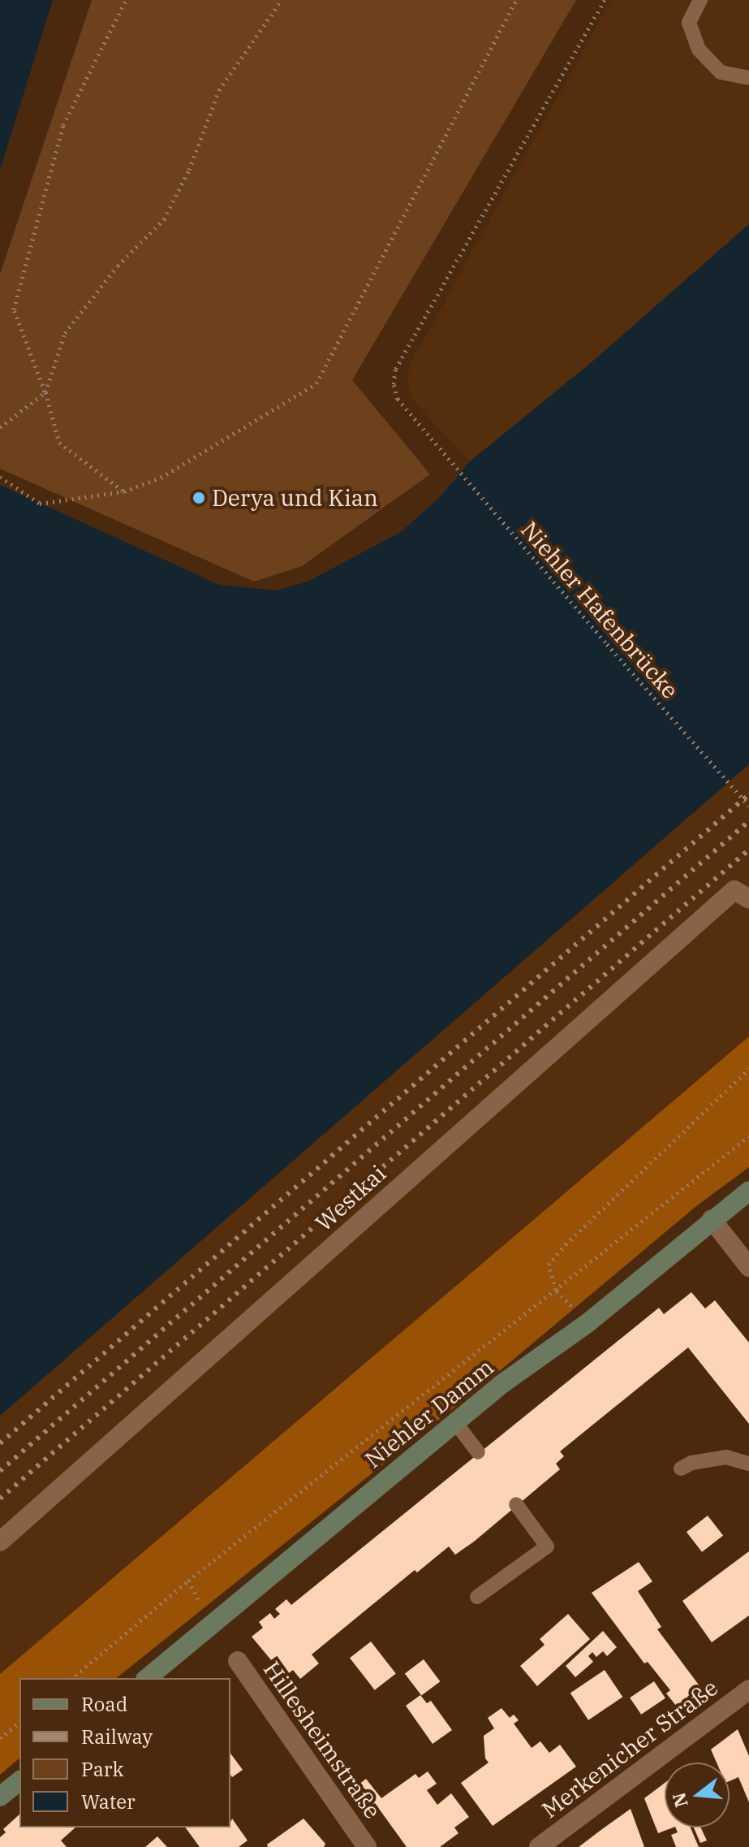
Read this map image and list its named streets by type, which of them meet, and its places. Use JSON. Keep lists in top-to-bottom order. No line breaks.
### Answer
{"streets":{"street":["Westkai","Niehler Damm","Hillesheimstraße","Merkenicher Straße"],"path":["Niehler Hafenbrücke"]},"places":["Derya und Kian"],"legend":["Road","Railway","Park","Water"],"north":"left"}
